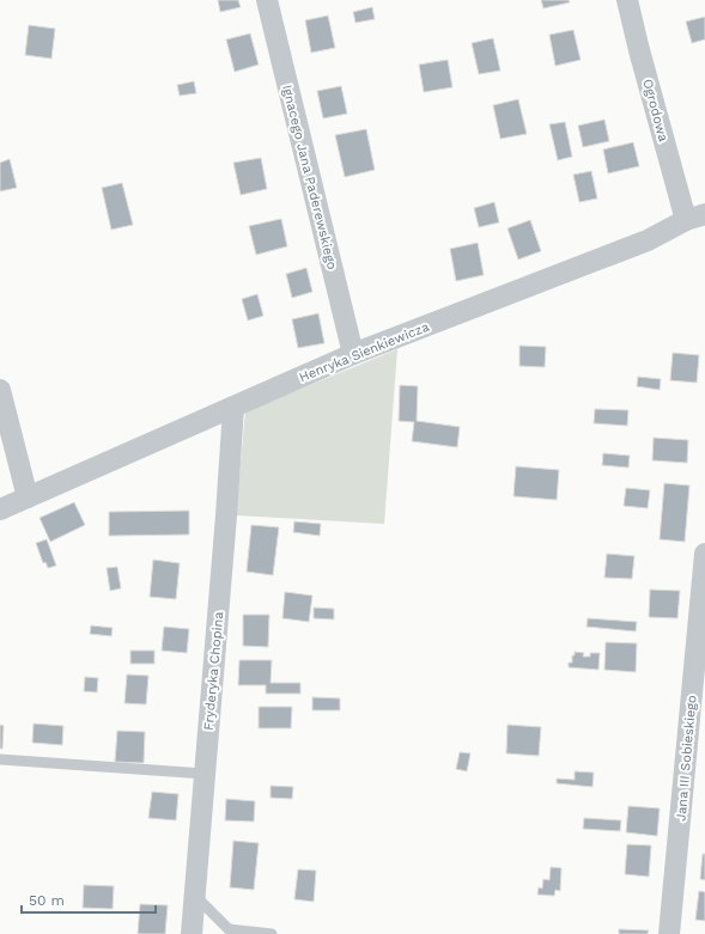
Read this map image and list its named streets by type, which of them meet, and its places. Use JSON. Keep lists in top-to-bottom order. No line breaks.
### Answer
{"streets":{"street":["Ogrodowa","Ignacego Jana Paderewskiego","Henryka Sienkiewicza","Fryderyka Chopina","Jana III Sobieskiego"]},"crossings":[["Ogrodowa","Henryka Sienkiewicza"],["Ignacego Jana Paderewskiego","Henryka Sienkiewicza"],["Henryka Sienkiewicza","Fryderyka Chopina"]],"scale_bar":"50 m"}
